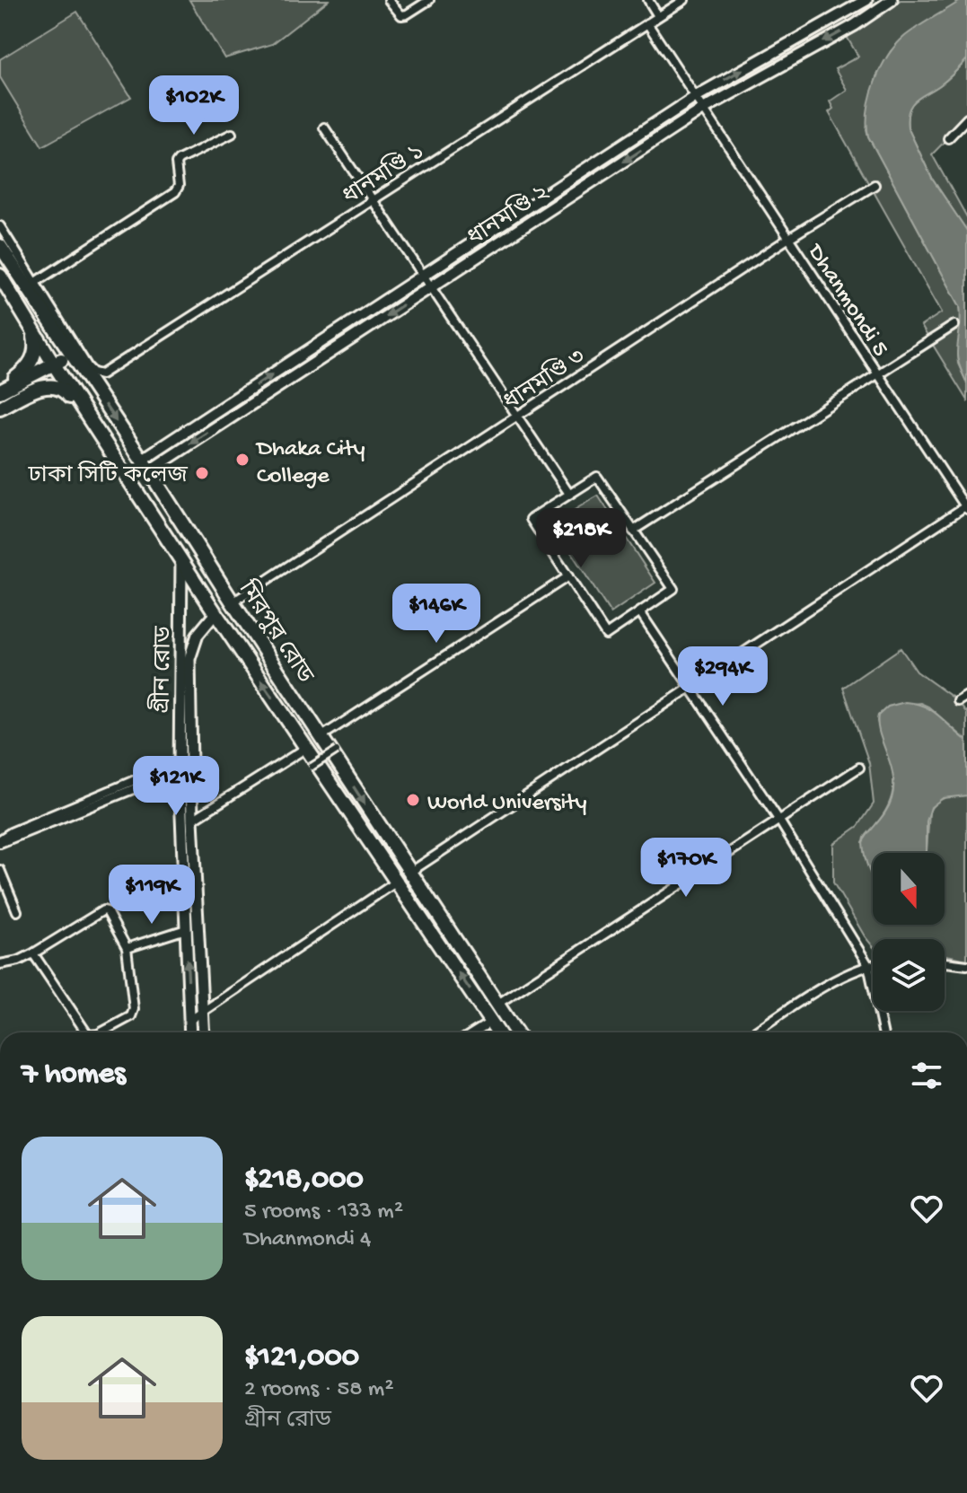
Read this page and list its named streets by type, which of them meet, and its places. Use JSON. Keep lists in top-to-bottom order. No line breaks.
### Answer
{"streets":{"highway":["মিরপুর রোড"],"main road":["ধানমণ্ডি ২","গ্রীন রোড"],"street":["ধানমণ্ডি ১","Dhanmondi 5","ধানমণ্ডি ৩"]},"crossings":[["ধানমণ্ডি ১","Dhanmondi 5"],["ধানমণ্ডি ১","মিরপুর রোড"],["ধানমণ্ডি ২","Dhanmondi 5"],["ধানমণ্ডি ২","মিরপুর রোড"],["Dhanmondi 5","ধানমণ্ডি ৩"],["ধানমণ্ডি ৩","মিরপুর রোড"],["মিরপুর রোড","গ্রীন রোড"]],"places":["Dhaka City College","ঢাকা সিটি কলেজ","World University"],"north":"bottom","page":{"price":["$102K","$218K","$146K","$294K","$121K","$170K","$119K"],"heading":"7 homes","list":[{"name":"$218,000","note":"5 rooms · 133 m² · Dhanmondi 4"},{"name":"$121,000","note":"2 rooms · 58 m² · গ্রীন রোড"}]}}
